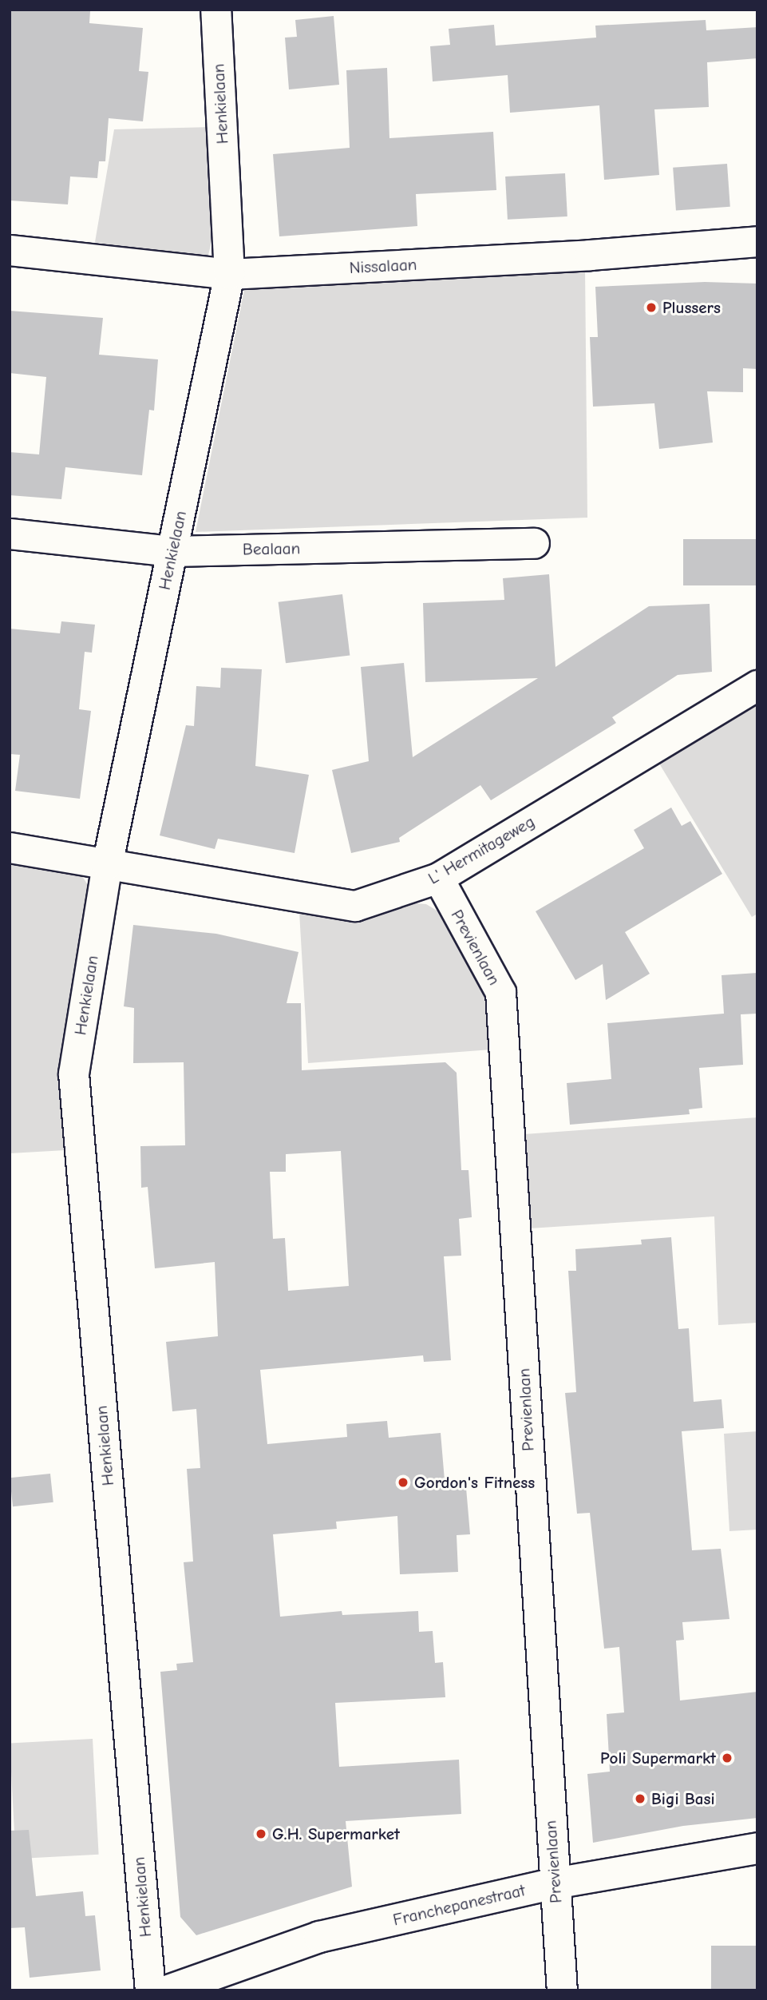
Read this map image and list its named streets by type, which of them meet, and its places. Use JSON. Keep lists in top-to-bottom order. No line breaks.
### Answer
{"streets":{"street":["Henkielaan","Nissalaan","Bealaan","L' Hermitageweg","Previenlaan","Franchepanestraat"]},"crossings":[["Henkielaan","Nissalaan"],["Henkielaan","Bealaan"],["Henkielaan","L' Hermitageweg"],["L' Hermitageweg","Previenlaan"],["Previenlaan","Franchepanestraat"]],"places":["Plussers","Gordon's Fitness","Poli Supermarkt","Bigi Basi","G.H. Supermarket"]}
